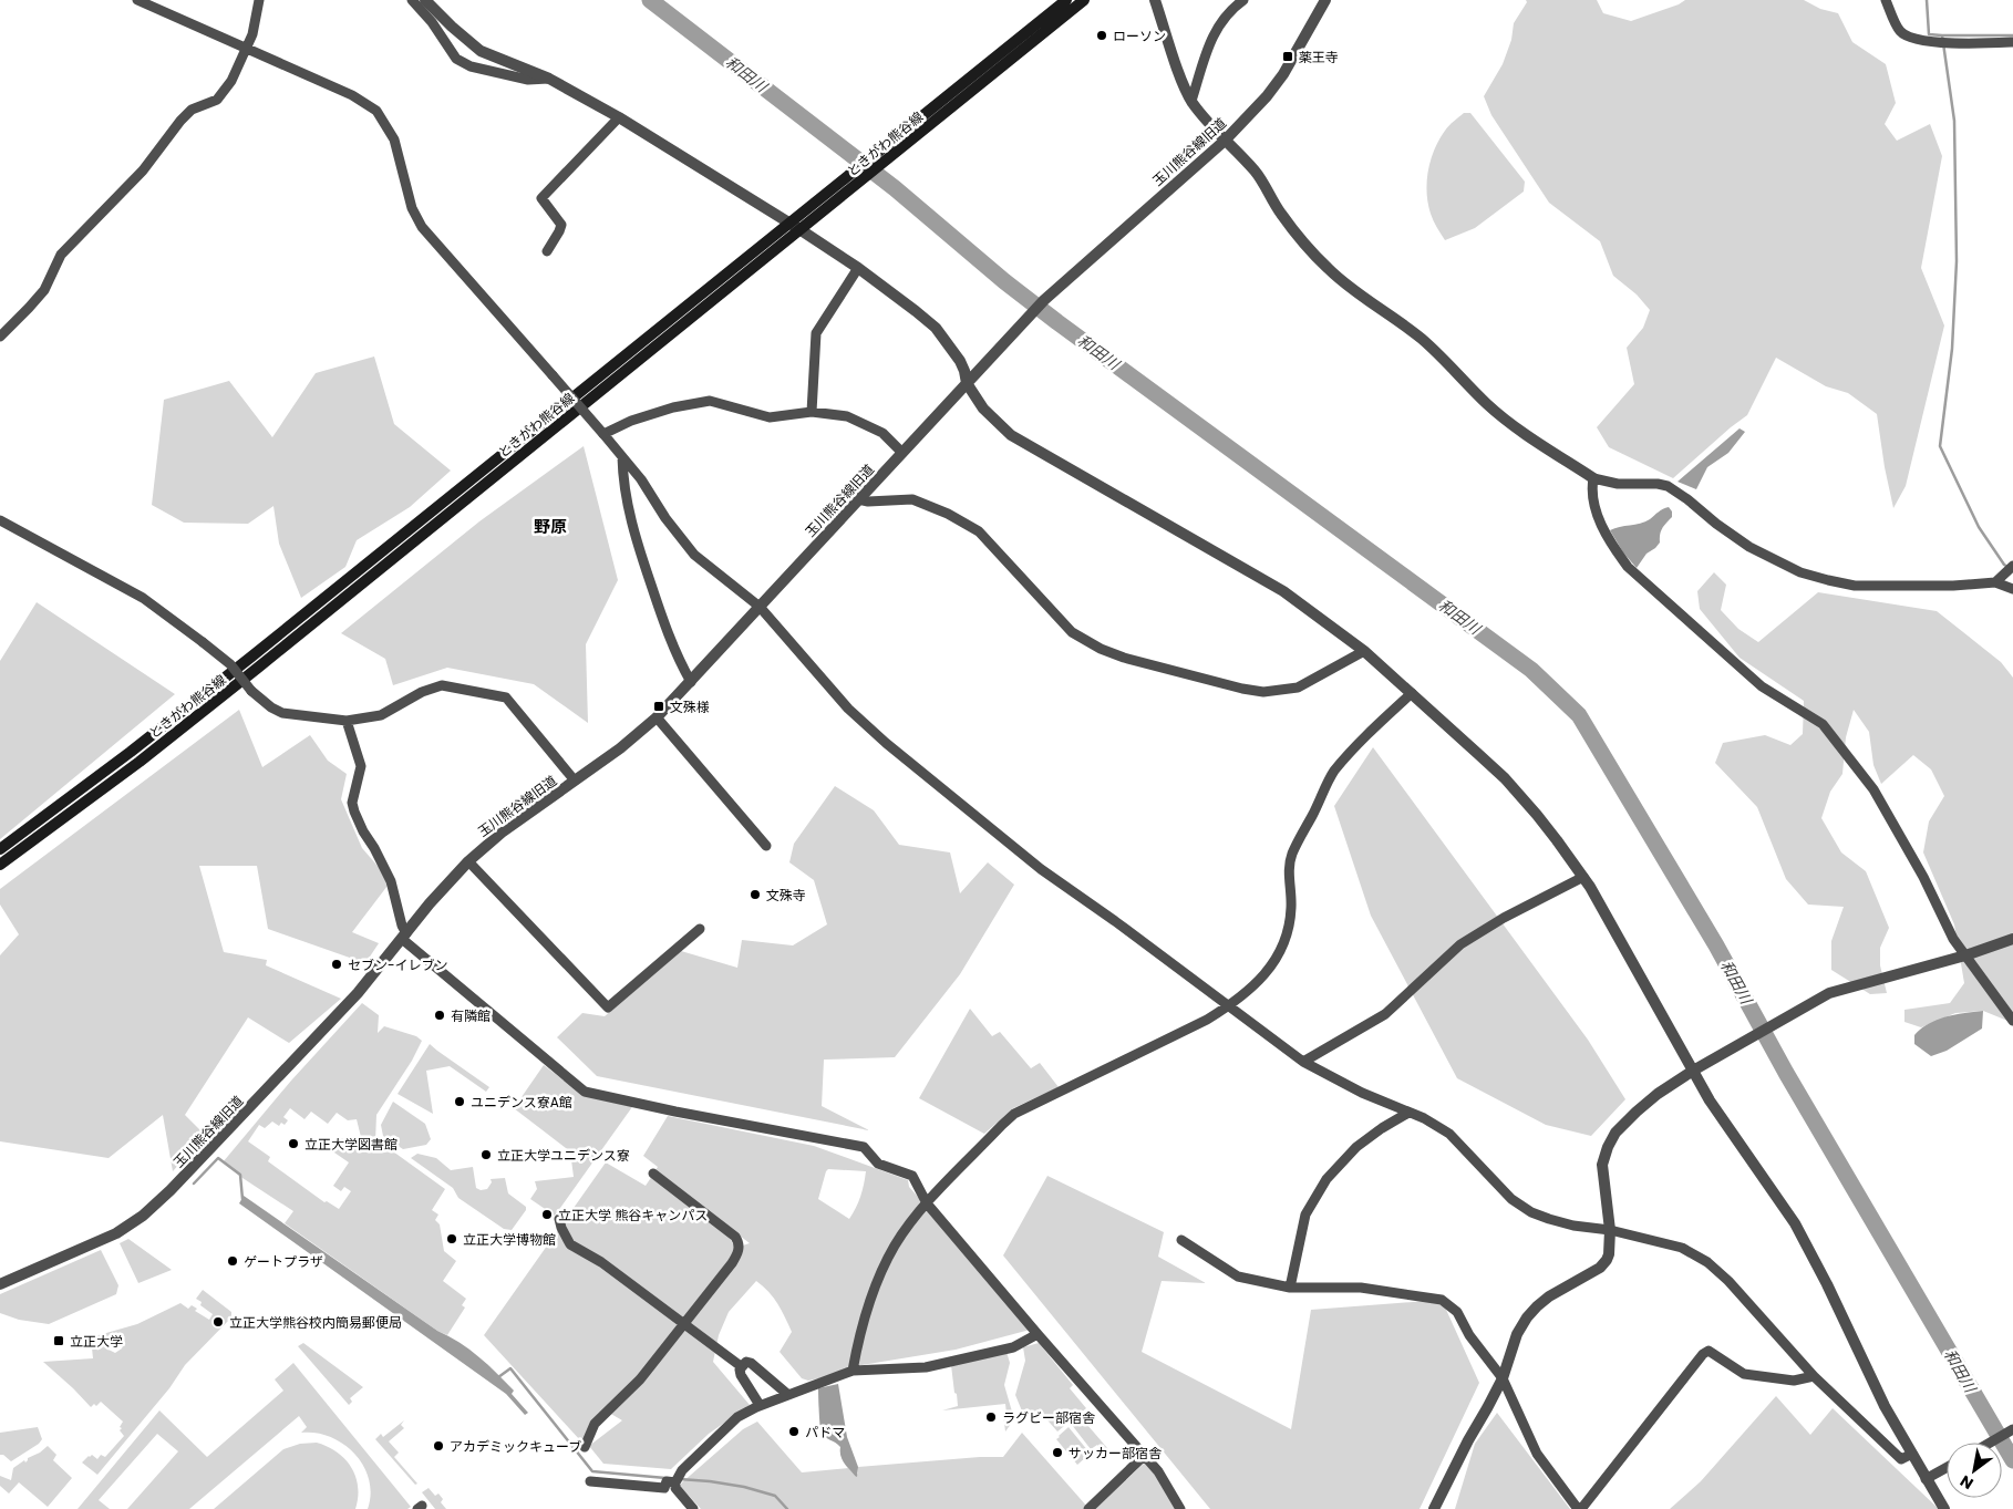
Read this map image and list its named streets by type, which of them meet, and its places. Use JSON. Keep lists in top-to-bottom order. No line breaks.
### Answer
{"streets":{"main road":["ときがわ熊谷線"],"street":["玉川熊谷線旧道"]},"districts":["野原"],"water":["和田川"],"places":{"other":["ローソン","文殊寺","セブン-イレブン","有隣館","ユニデンス寮A館","立正大学図書館","立正大学ユニデンス寮","立正大学 熊谷キャンパス","立正大学博物館","ゲートプラザ","立正大学熊谷校内簡易郵便局","ラグビー部宿舎","パドマ","アカデミックキューブ","サッカー部宿舎"],"transit":["薬王寺","文殊様","立正大学"]},"north":"bottom left"}
